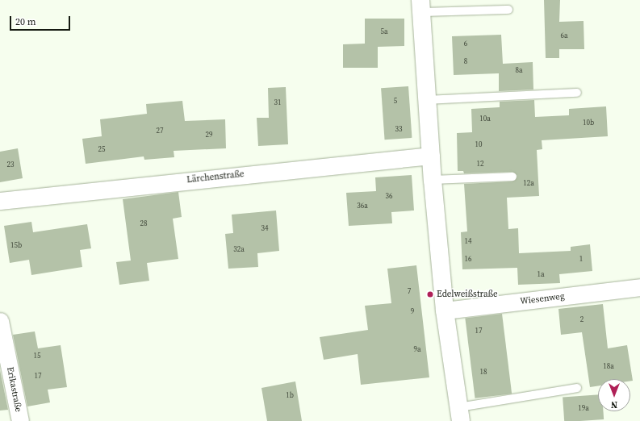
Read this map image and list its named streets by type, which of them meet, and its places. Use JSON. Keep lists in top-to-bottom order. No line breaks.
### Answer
{"streets":{"street":["Lärchenstraße","Wiesenweg","Erikastraße"]},"places":["Edelweißstraße"],"house_numbers":["5a","6a","6","8","8a","5","31","10a","10b","33","27","29","10","25","12","23","12a","36","36a","28","34","14","15b","32a","16","1","1a","7","9","2","17","9a","15","18a","18","17","1b","19a"],"scale_bar":"20 m","north":"bottom"}
